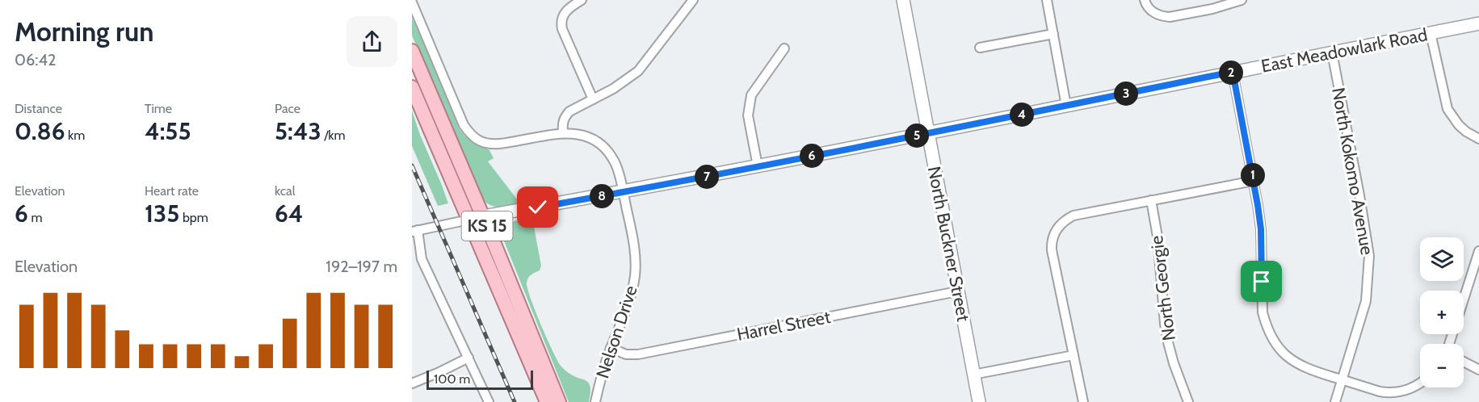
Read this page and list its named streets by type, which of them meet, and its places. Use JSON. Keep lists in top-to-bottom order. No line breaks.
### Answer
{"streets":{"main road":["East Meadowlark Road","KS 15","North Buckner Street"],"street":["North Kokomo Avenue","North Georgie","Harrel Street","Nelson Drive"]},"crossings":[["East Meadowlark Road","North Kokomo Avenue"],["East Meadowlark Road","KS 15"],["East Meadowlark Road","North Buckner Street"],["East Meadowlark Road","Nelson Drive"],["North Buckner Street","Harrel Street"],["Harrel Street","Nelson Drive"]],"scale_bar":"100 m","page":{"heading":["Morning run","06:42"],"pins":["2","3","4","5","6","1","7","8"],"stats":[["Distance","0.86 km"],["Time","4:55"],["Pace","5:43 /km"],["Elevation","6 m"],["Heart rate","135 bpm"],["kcal","64"]],"map_buttons":["+","−"],"chart":["Elevation","192–197 m"],"scale":"100 m"}}
